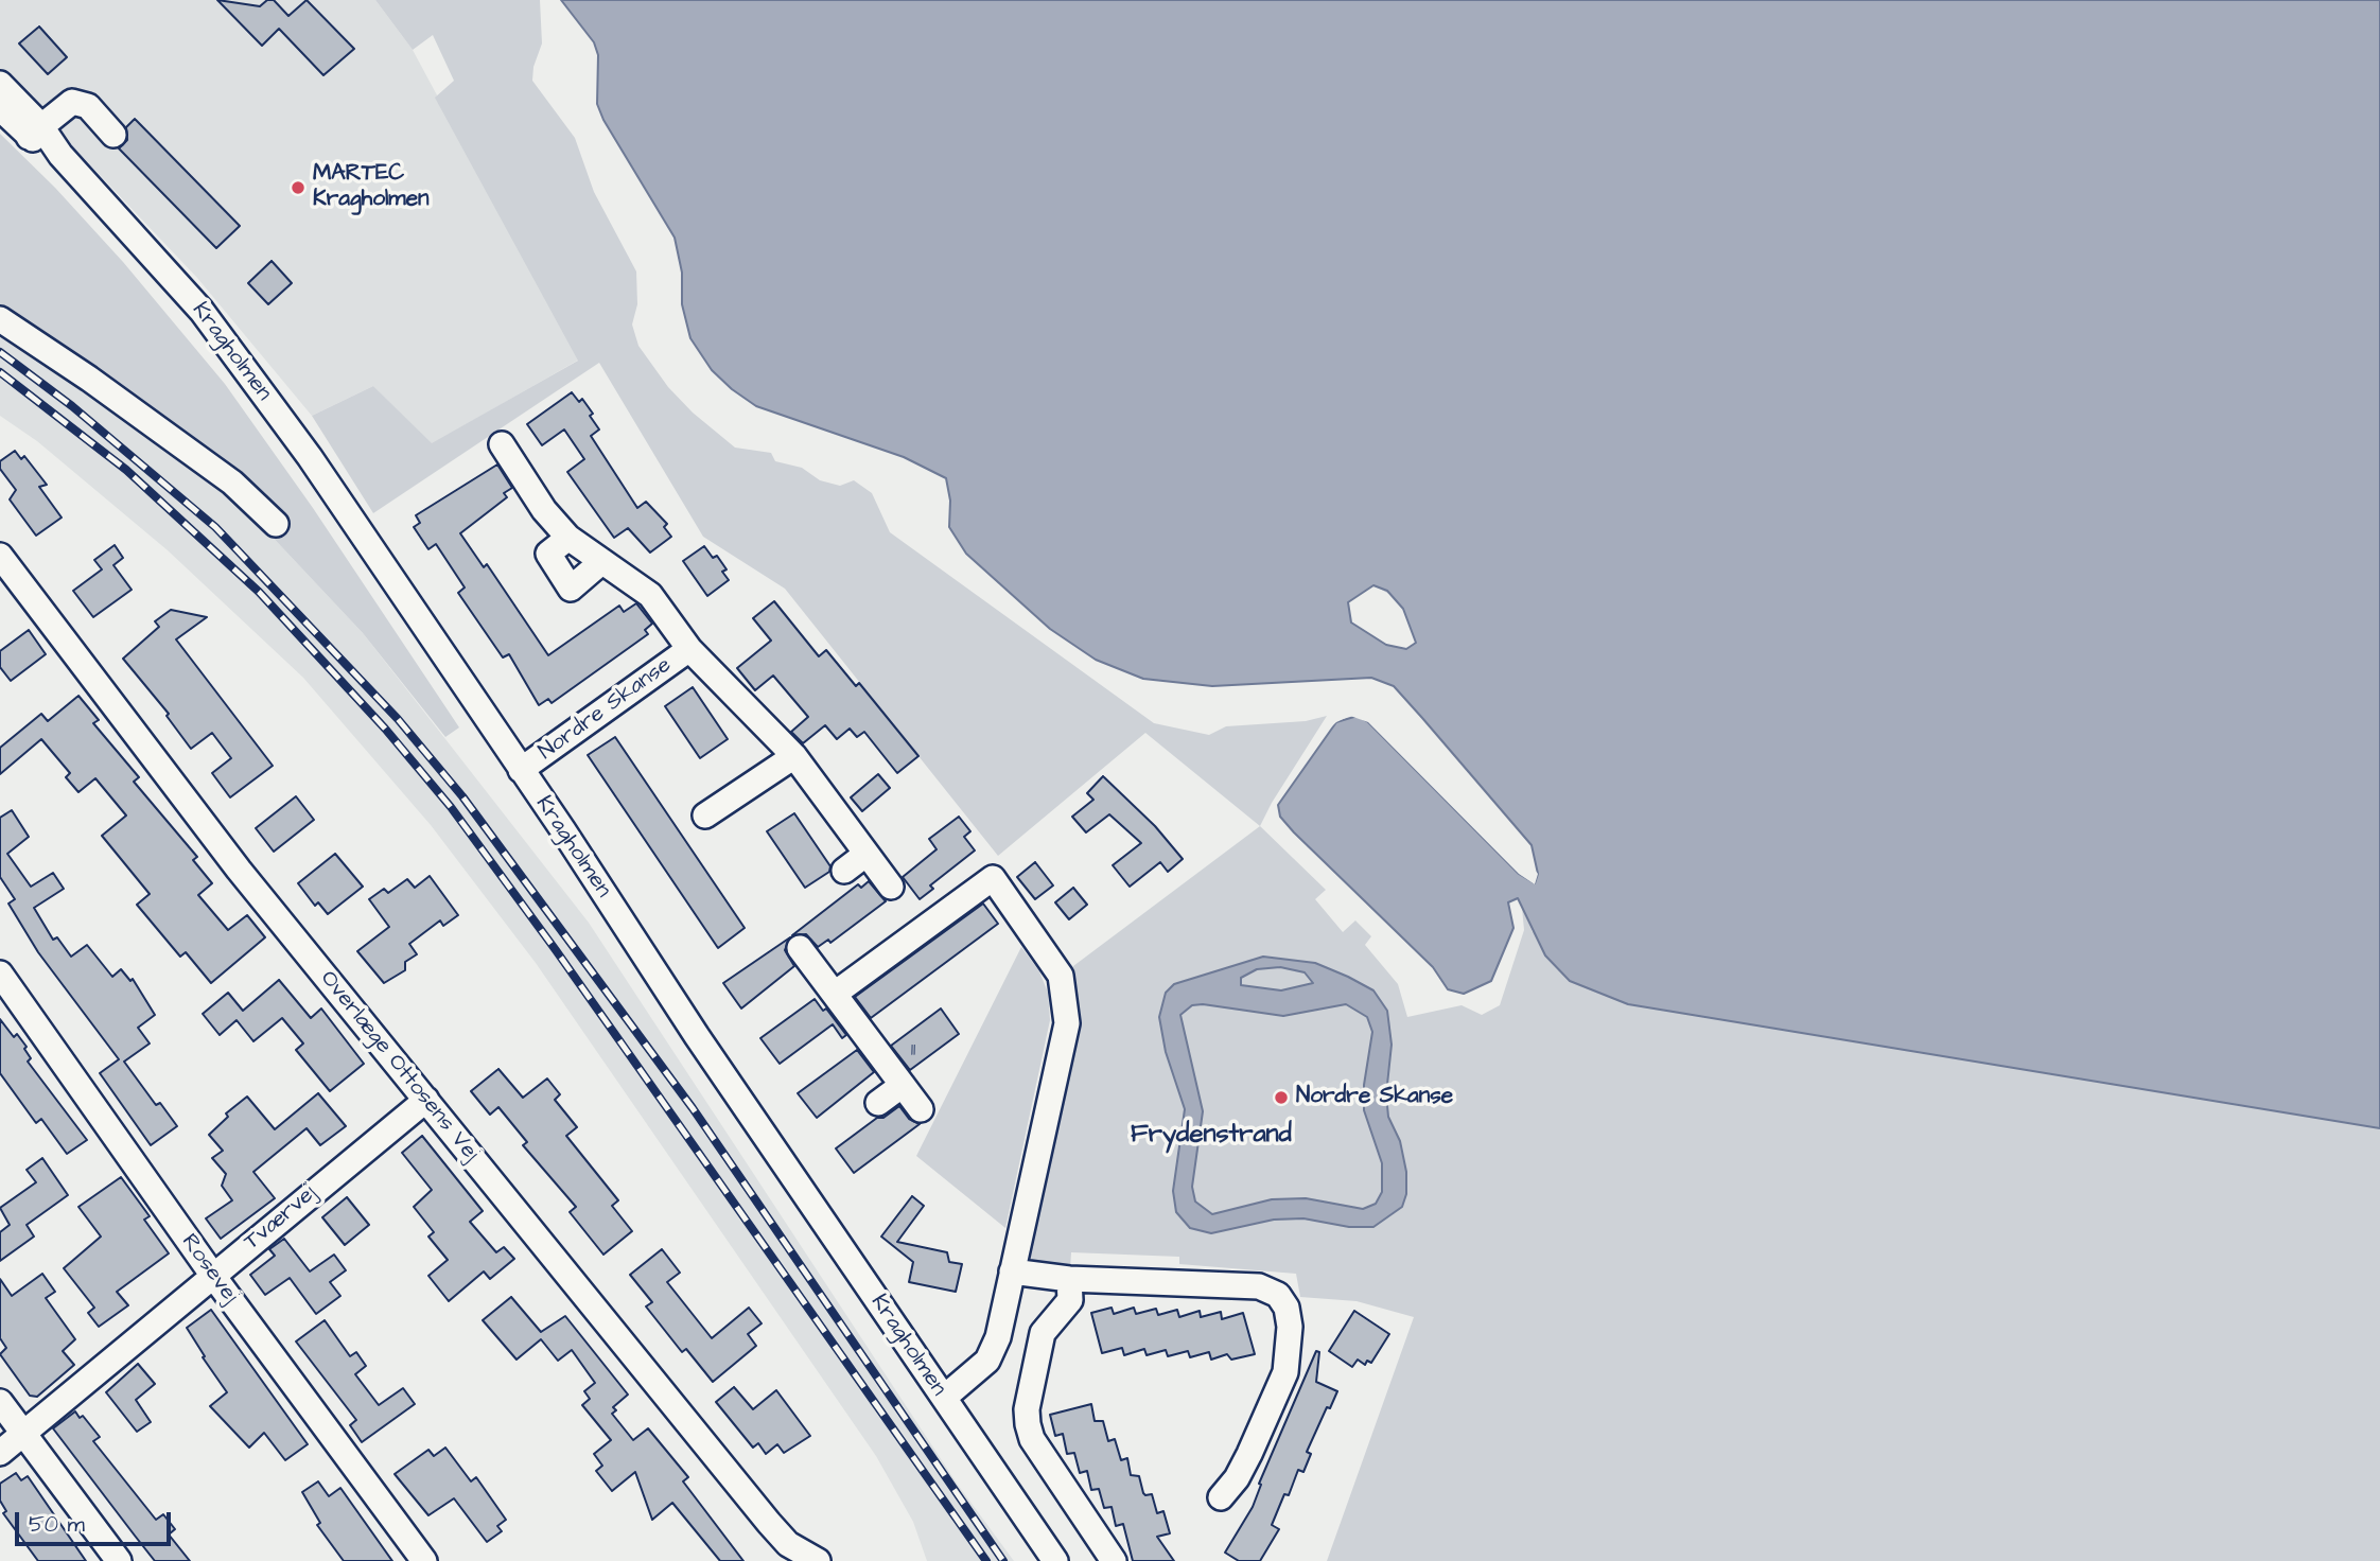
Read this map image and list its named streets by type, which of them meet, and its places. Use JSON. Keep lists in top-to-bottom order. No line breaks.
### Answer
{"streets":{"street":["Kragholmen","Nordre Skanse","Overlæge Ottosens Vej","Tværvej","Rosevej"]},"crossings":[["Kragholmen","Nordre Skanse"],["Overlæge Ottosens Vej","Tværvej"],["Tværvej","Rosevej"]],"districts":["Frydenstrand"],"places":["MARTEC Kragholmen","Nordre Skanse"],"house_numbers":["11"],"scale_bar":"50 m"}
